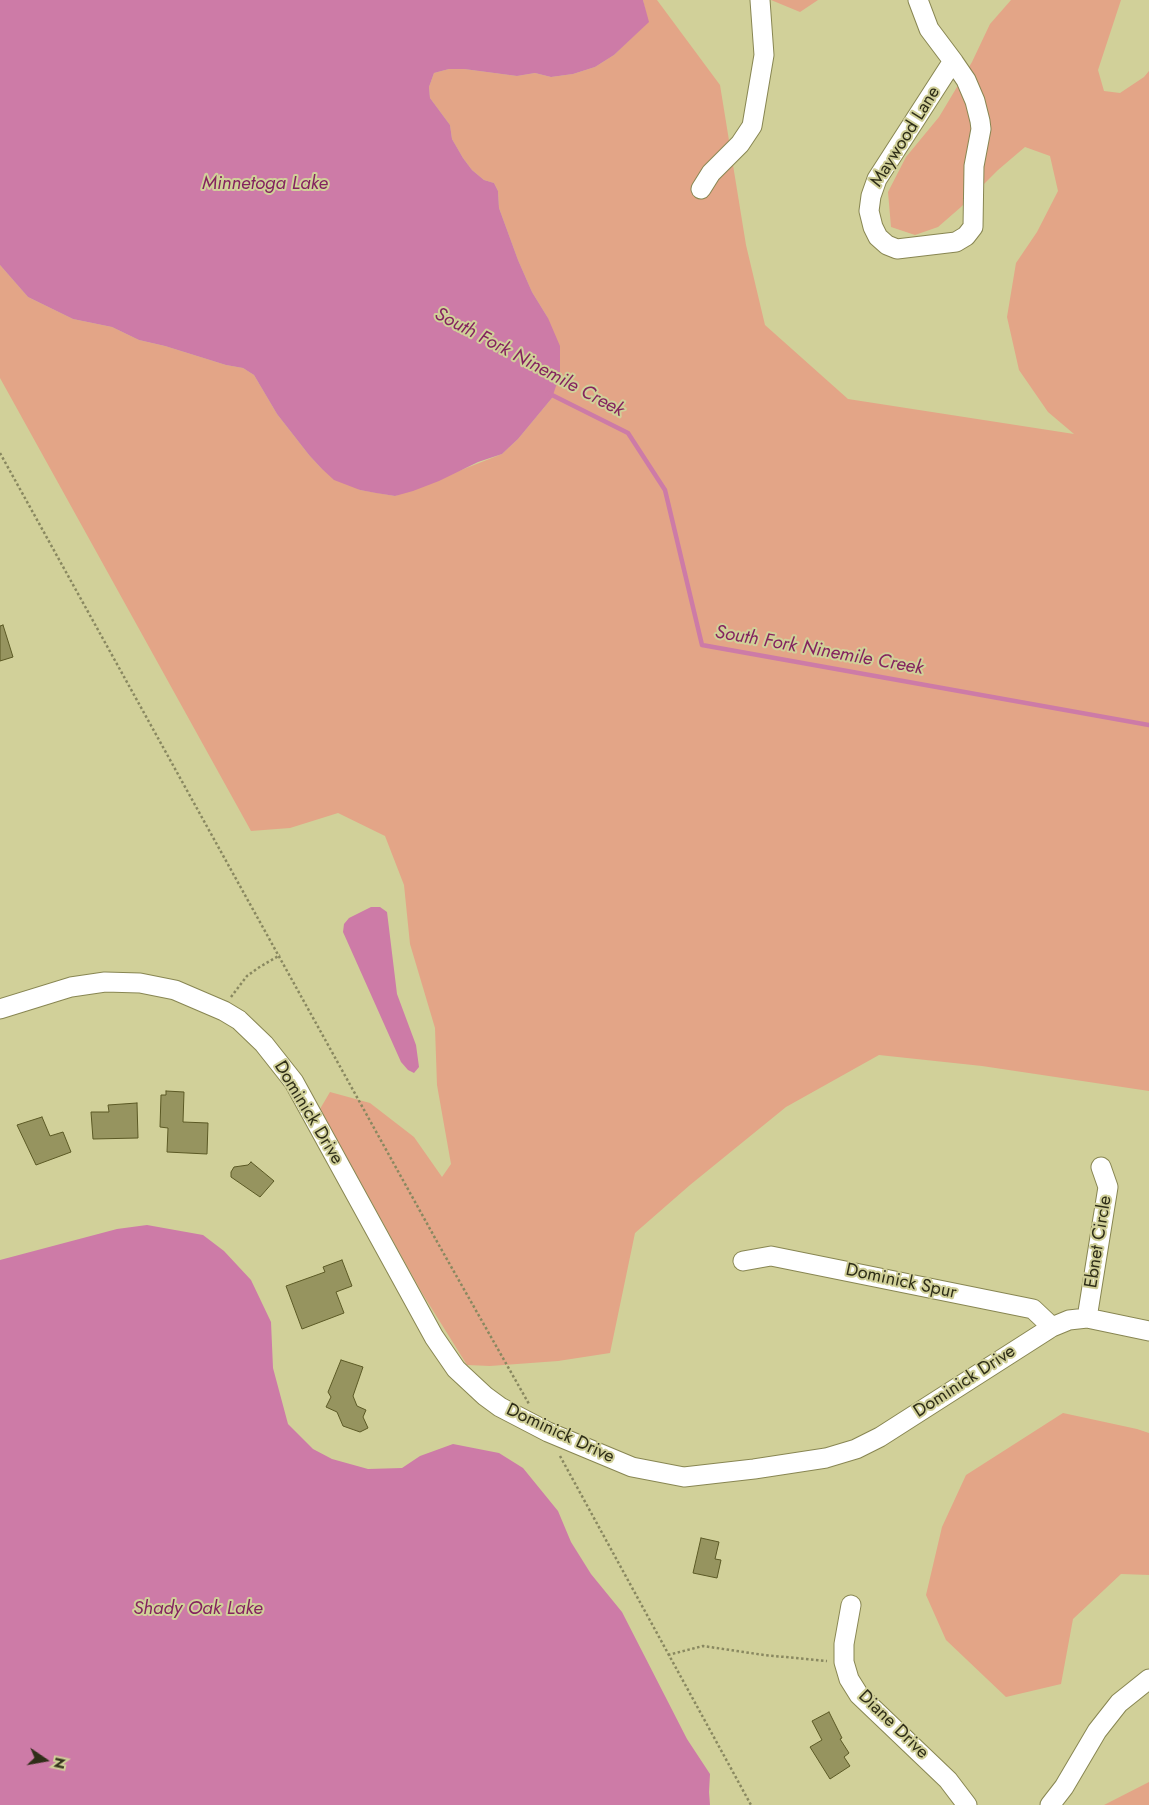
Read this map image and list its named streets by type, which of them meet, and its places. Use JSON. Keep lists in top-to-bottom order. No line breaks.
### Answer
{"streets":{"street":["Maywood Lane","Dominick Drive","Ebnet Circle","Dominick Spur","Diane Drive"]},"crossings":[["Dominick Drive","Ebnet Circle"],["Dominick Drive","Dominick Spur"]],"water":["Minnetoga Lake","South Fork Ninemile Creek","Shady Oak Lake"],"north":"right"}
